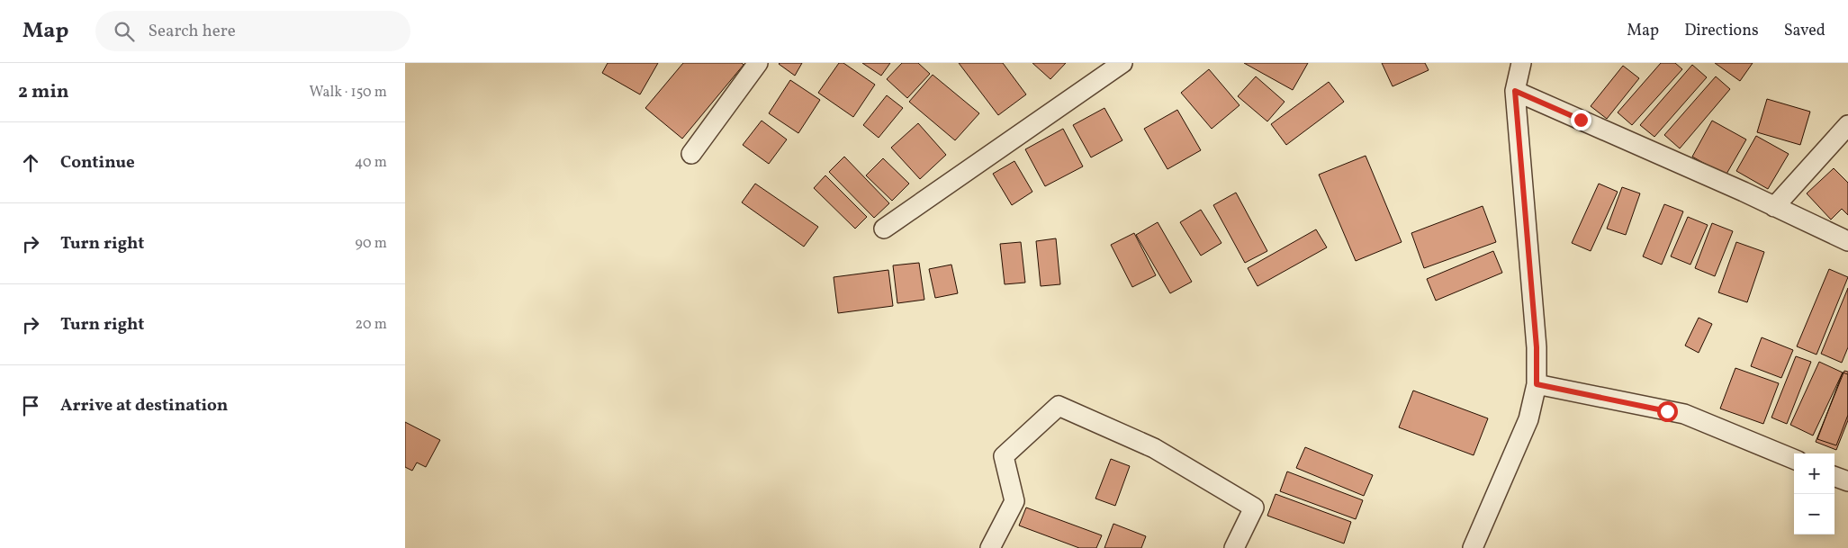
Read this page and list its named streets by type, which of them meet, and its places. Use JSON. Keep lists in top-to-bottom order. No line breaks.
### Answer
{"page":{"header":"Map","search":"Search here","nav":["Map","Directions","Saved"],"heading":["2 min","Walk · 150 m"],"list":[["Continue","40 m"],["Turn right","90 m"],["Turn right","20 m"],"Arrive at destination"],"map_buttons":["+","−"]}}
